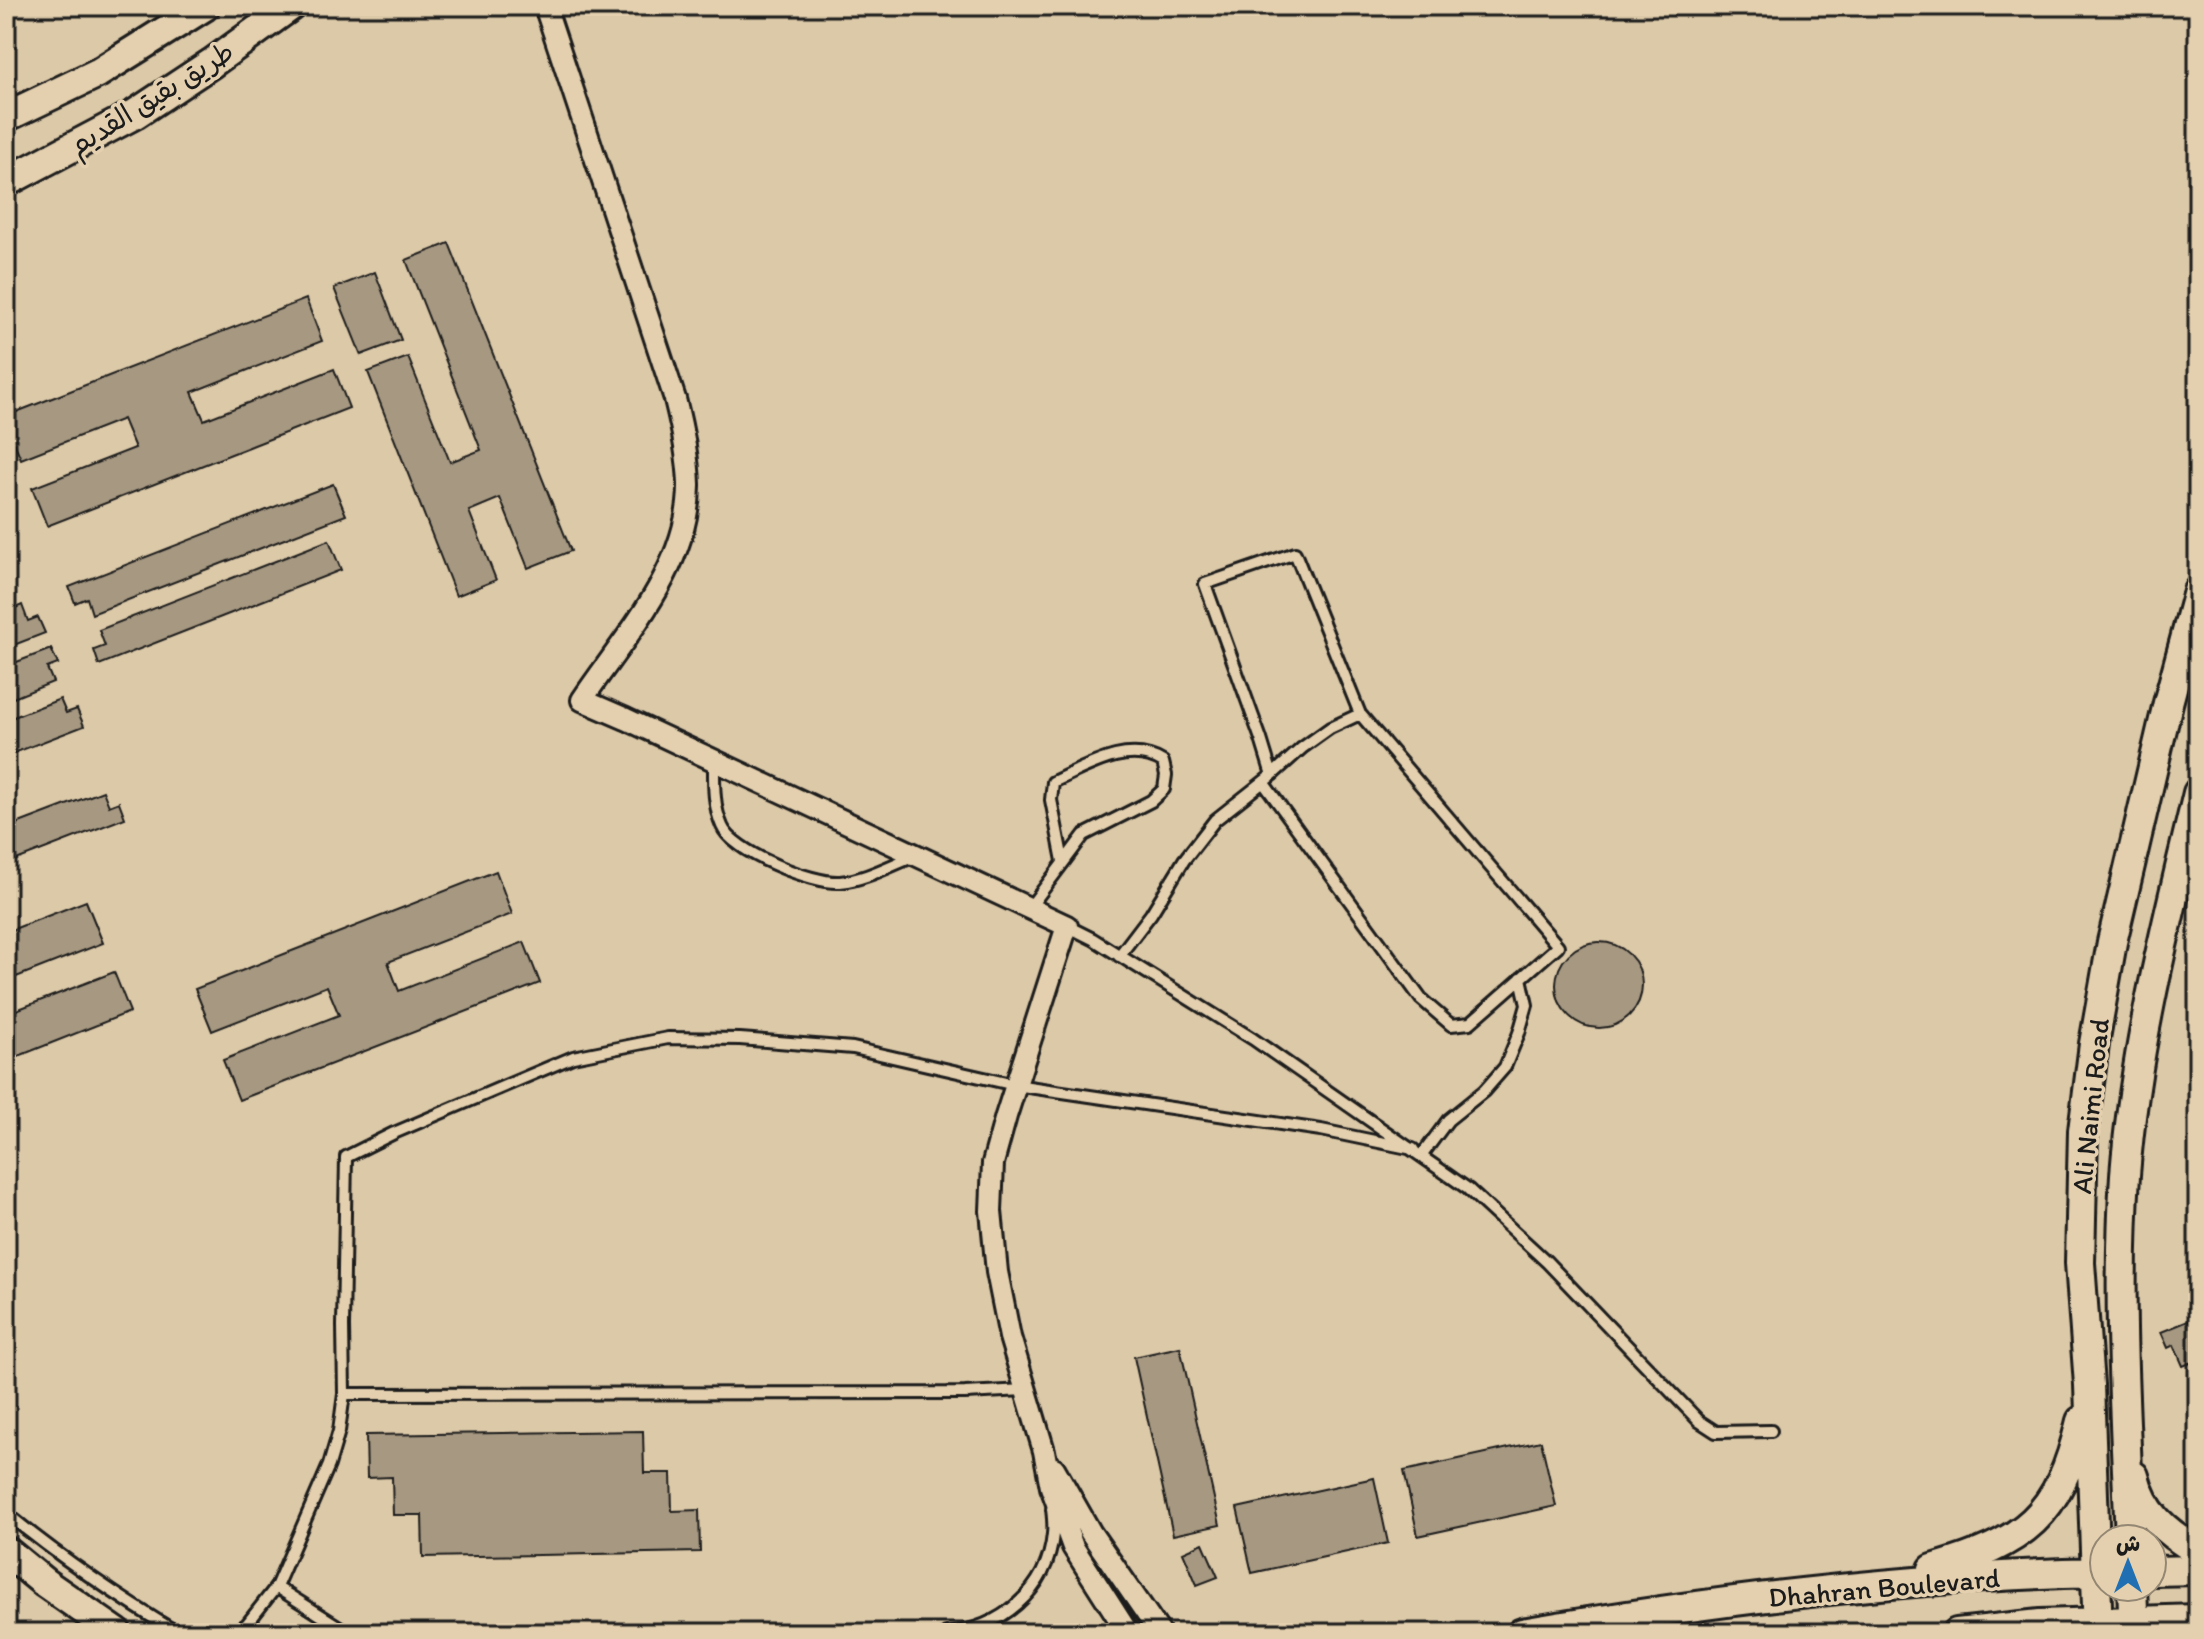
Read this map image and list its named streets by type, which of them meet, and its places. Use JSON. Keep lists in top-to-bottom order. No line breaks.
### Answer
{"streets":{"main road":["طريق بقيق القديم","Ali Naimi Road","Dhahran Boulevard"]},"north":"top"}
